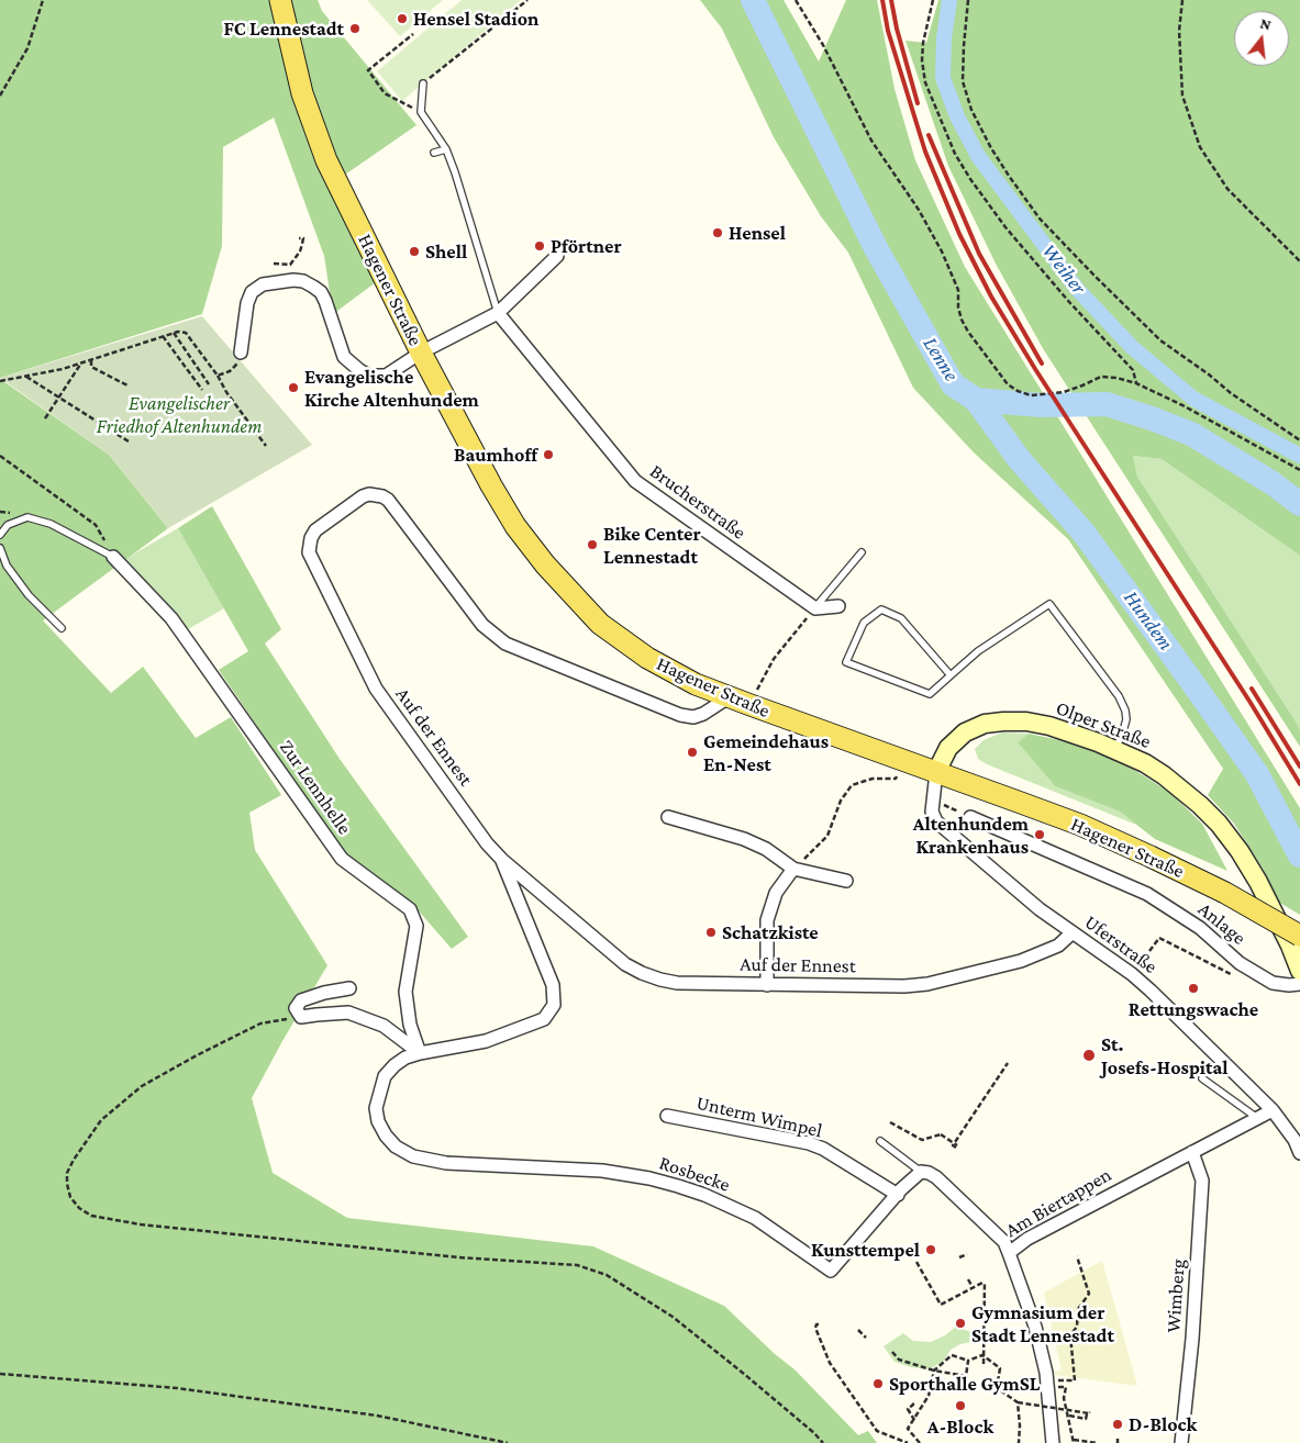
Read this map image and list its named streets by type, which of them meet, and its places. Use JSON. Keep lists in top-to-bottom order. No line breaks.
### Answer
{"streets":{"main road":["Hagener Straße","Olper Straße"],"street":["Brucherstraße","Auf der Ennest","Zur Lennhelle","Anlage","Uferstraße","Unterm Wimpel","Rosbecke","Am Biertappen","Wimberg"]},"crossings":[["Hagener Straße","Olper Straße"],["Hagener Straße","Auf der Ennest"],["Hagener Straße","Uferstraße"],["Olper Straße","Uferstraße"],["Auf der Ennest","Uferstraße"],["Auf der Ennest","Rosbecke"],["Zur Lennhelle","Rosbecke"],["Uferstraße","Am Biertappen"],["Unterm Wimpel","Rosbecke"],["Am Biertappen","Wimberg"]],"water":["Weiher","Lenne","Hundem"],"parks":["Evangelischer Friedhof Altenhundem"],"places":["Hensel Stadion","FC Lennestadt","Hensel","Pförtner","Shell","Evangelische Kirche Altenhundem","Baumhoff","Bike Center Lennestadt","Gemeindehaus En-Nest","Altenhundem Krankenhaus","Schatzkiste","Rettungswache","St. Josefs-Hospital","Kunsttempel","Gymnasium der Stadt Lennestadt","Sporthalle GymSL","A-Block","D-Block"],"north":"top"}
